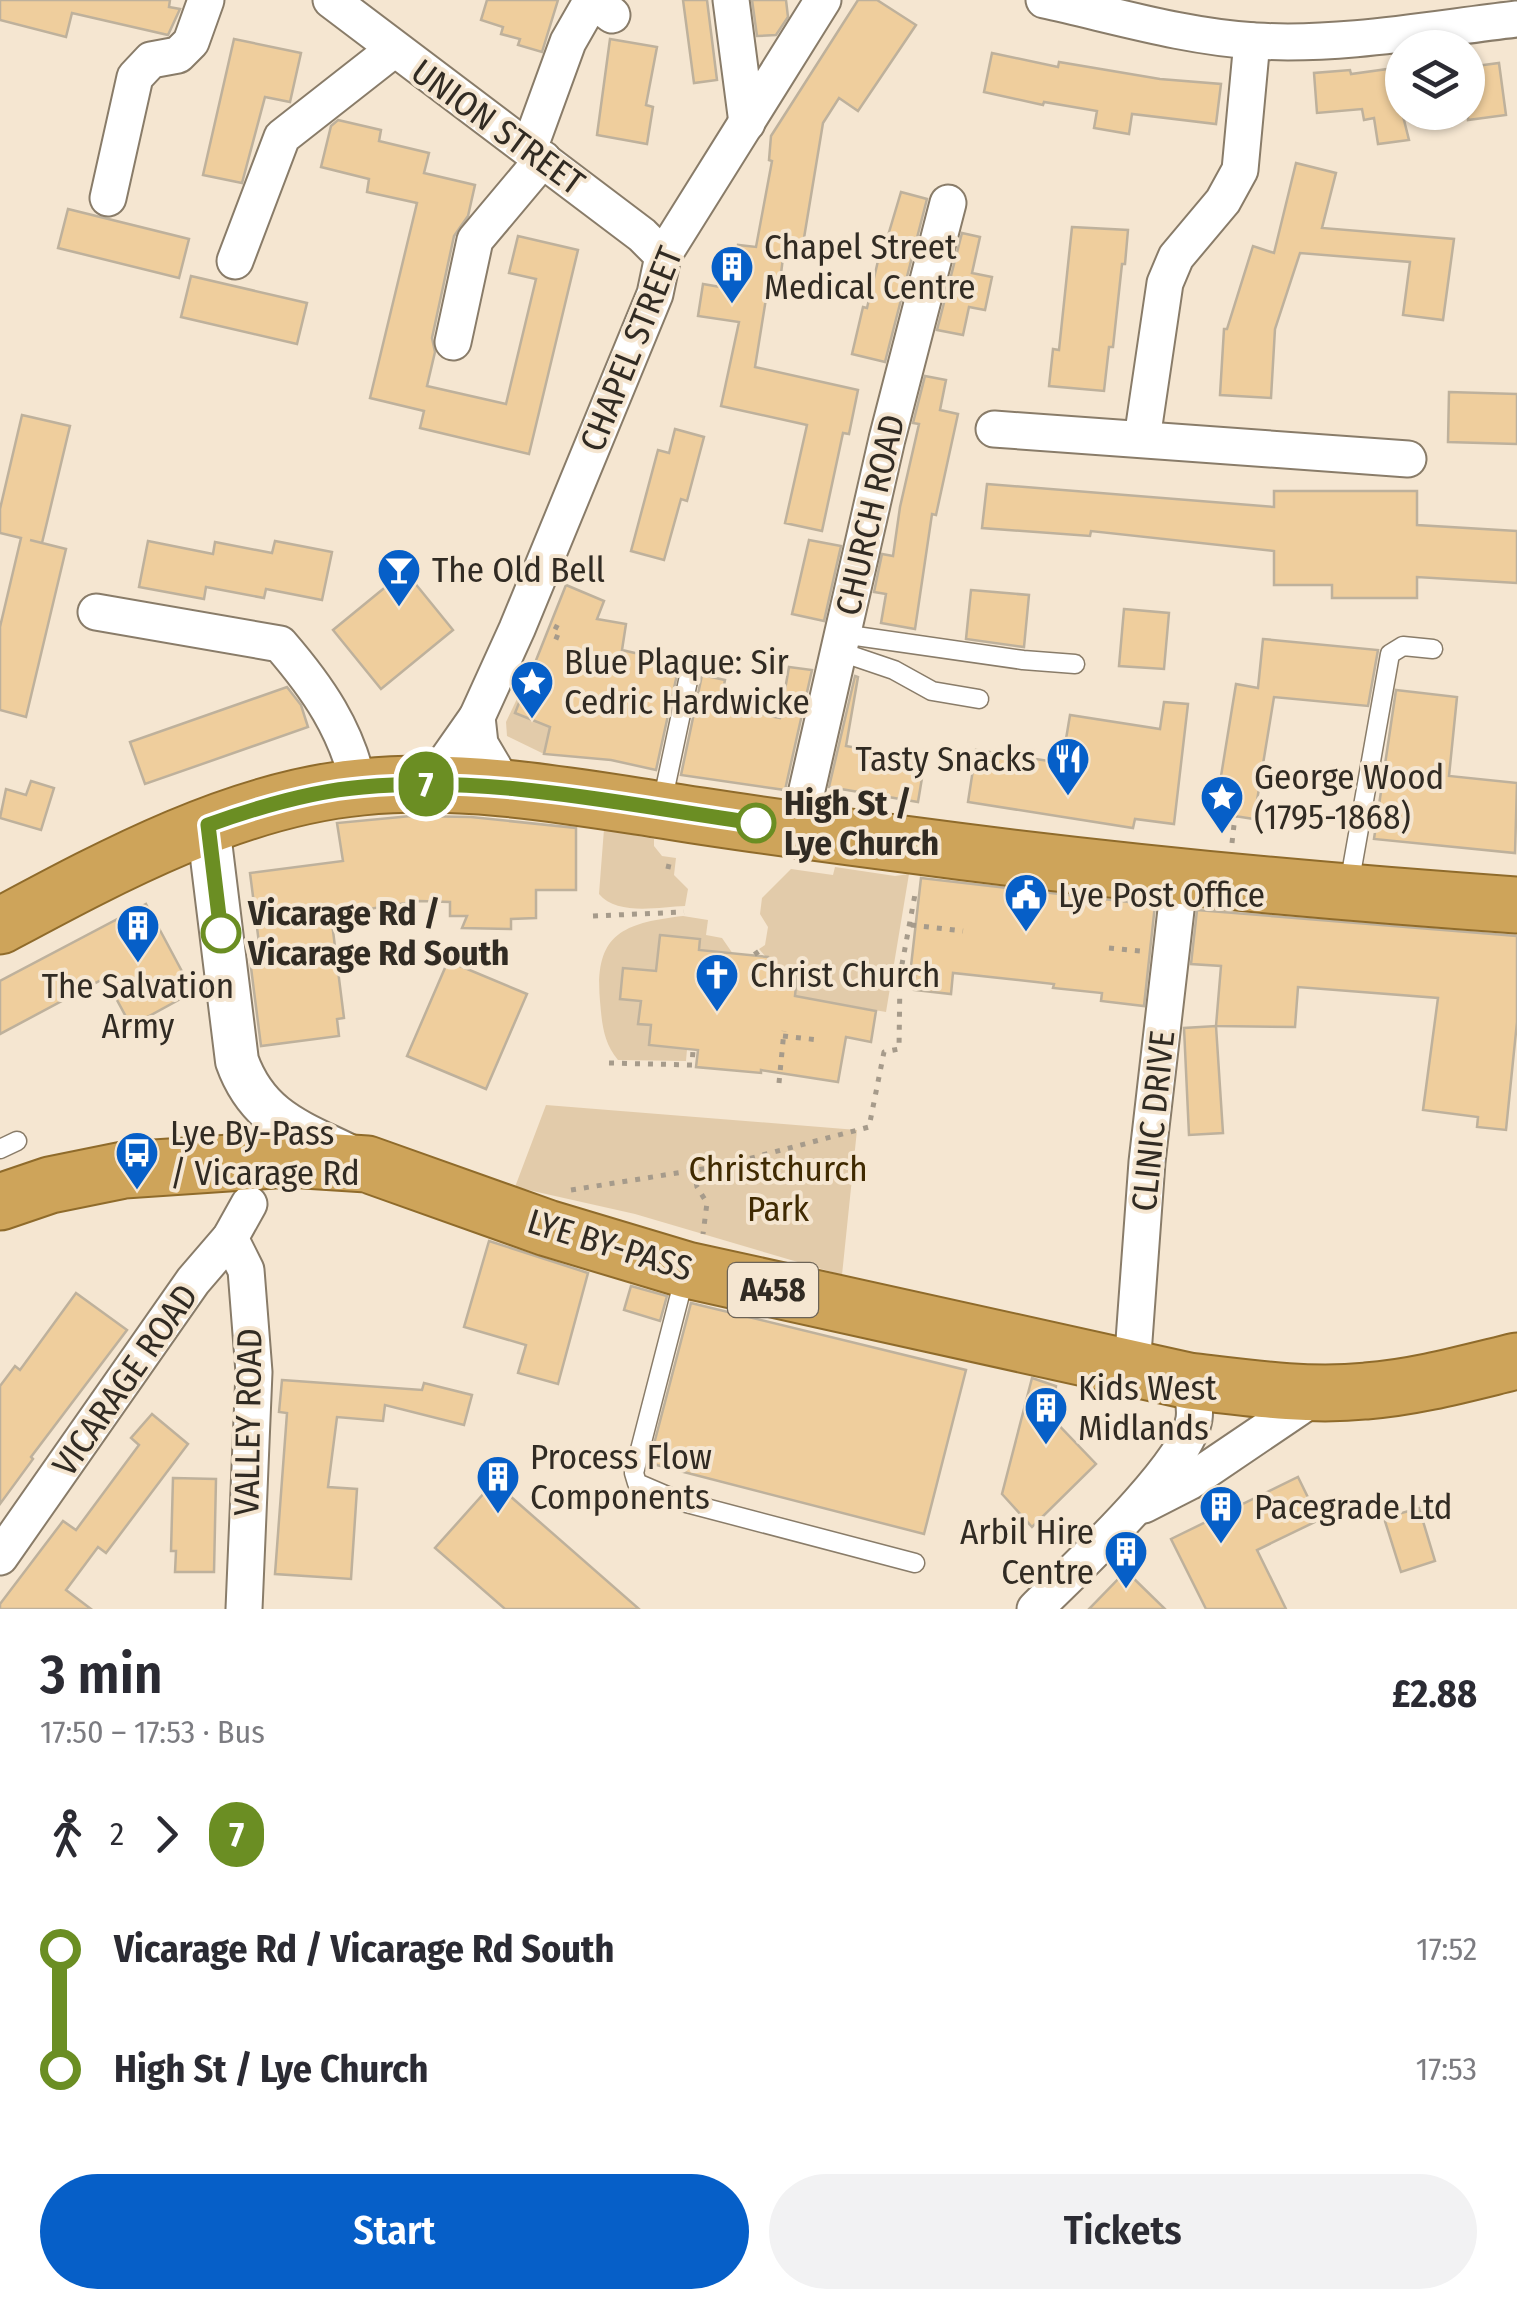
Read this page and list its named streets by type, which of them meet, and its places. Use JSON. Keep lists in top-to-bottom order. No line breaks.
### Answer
{"streets":{"highway":["LYE BY-PASS","A458"],"street":["UNION STREET","CHAPEL STREET","CHURCH ROAD","CLINIC DRIVE","VICARAGE ROAD","VALLEY ROAD"]},"crossings":[["UNION STREET","CHAPEL STREET"],["CLINIC DRIVE","LYE BY-PASS"],["VICARAGE ROAD","VALLEY ROAD"]],"parks":["Christchurch Park"],"places":{"building":["Chapel Street Medical Centre","The Salvation Army","Kids West Midlands","Process Flow Components","Pacegrade Ltd","Arbil Hire Centre"],"bar":["The Old Bell"],"place":["Blue Plaque: Sir Cedric Hardwicke","George Wood (1795-1868)"],"restaurant":["Tasty Snacks"],"other":["High St / Lye Church","Vicarage Rd / Vicarage Rd South"],"public building":["Lye Post Office"],"church":["Christ Church"],"bus stop":["Lye By-Pass / Vicarage Rd"]},"lines":["bus line 7"],"page":{"on_map":"7","heading":["3 min","17:50 – 17:53 · Bus","£2.88"],"legs":["2","7"],"list":[{"name":"Vicarage Rd / Vicarage Rd South","value":"17:52"},{"name":"High St / Lye Church","value":"17:53"}],"buttons":["Start","Tickets"]}}
